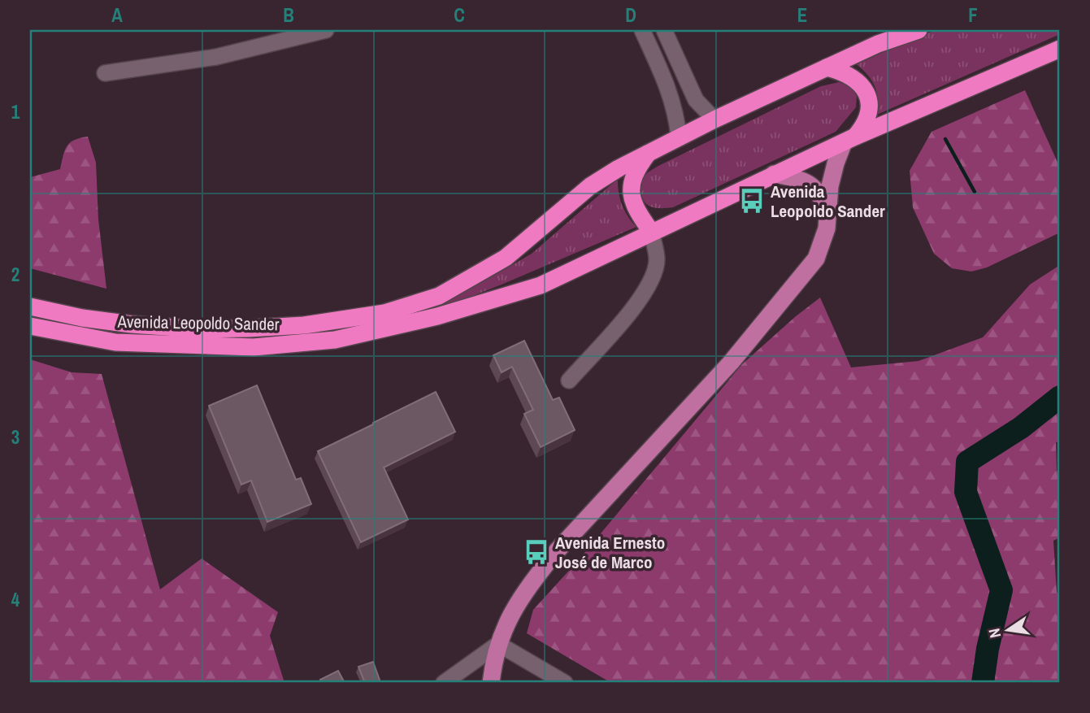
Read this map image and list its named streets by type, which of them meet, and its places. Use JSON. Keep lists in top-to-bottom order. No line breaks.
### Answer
{"streets":{"highway":["Avenida Leopoldo Sander"]},"places":{"bus stop":["Avenida Leopoldo Sander","Avenida Ernesto José de Marco"]},"north":"left","grid":{"columns":["A","B","C","D","E","F"],"rows":["1","2","3","4"]}}
